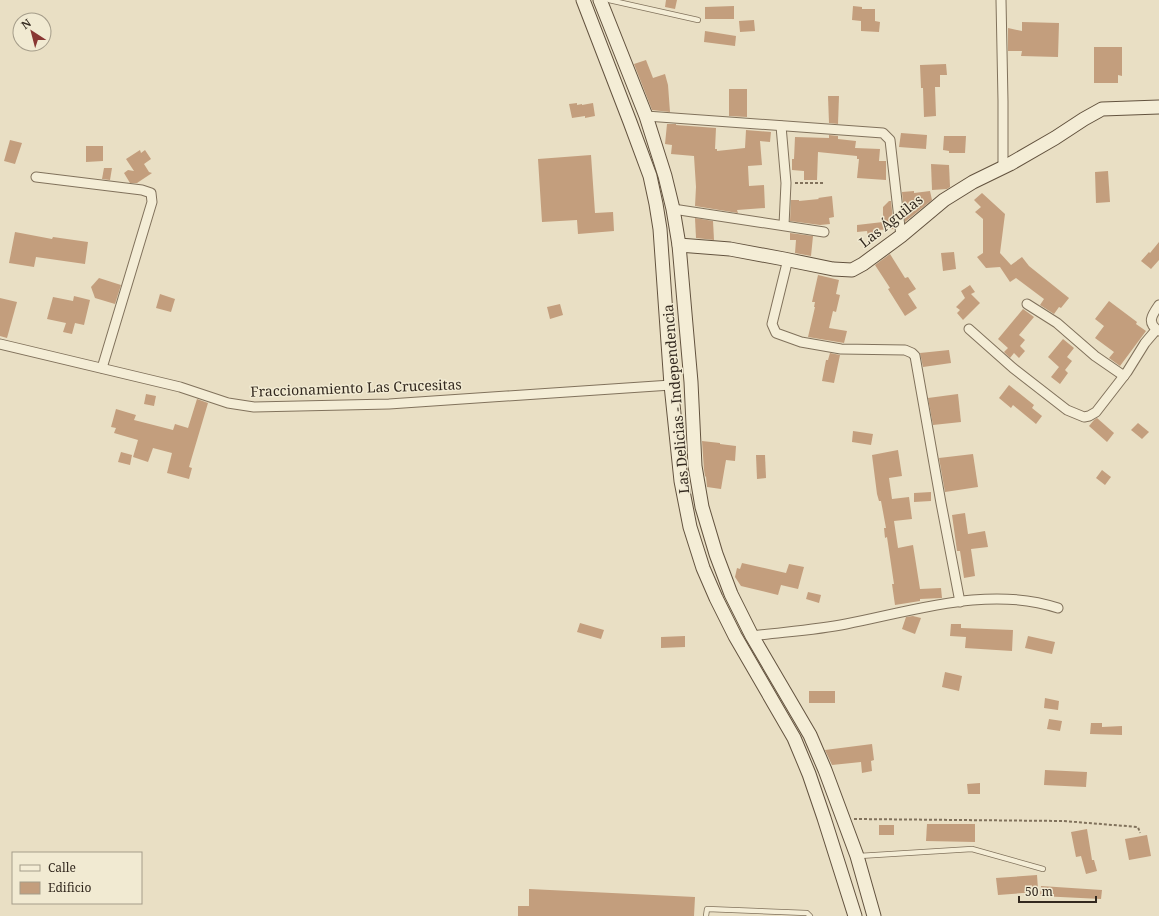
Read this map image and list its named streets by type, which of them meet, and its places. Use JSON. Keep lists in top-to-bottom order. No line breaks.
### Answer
{"streets":{"main road":["Las Águilas","Las Delicias - Independencia"],"street":["Fraccionamiento Las Crucesitas"]},"crossings":[["Las Águilas","Las Delicias - Independencia"],["Fraccionamiento Las Crucesitas","Las Delicias - Independencia"]],"legend":["Calle","Edificio"],"scale_bar":"50 m","north":"top left"}
